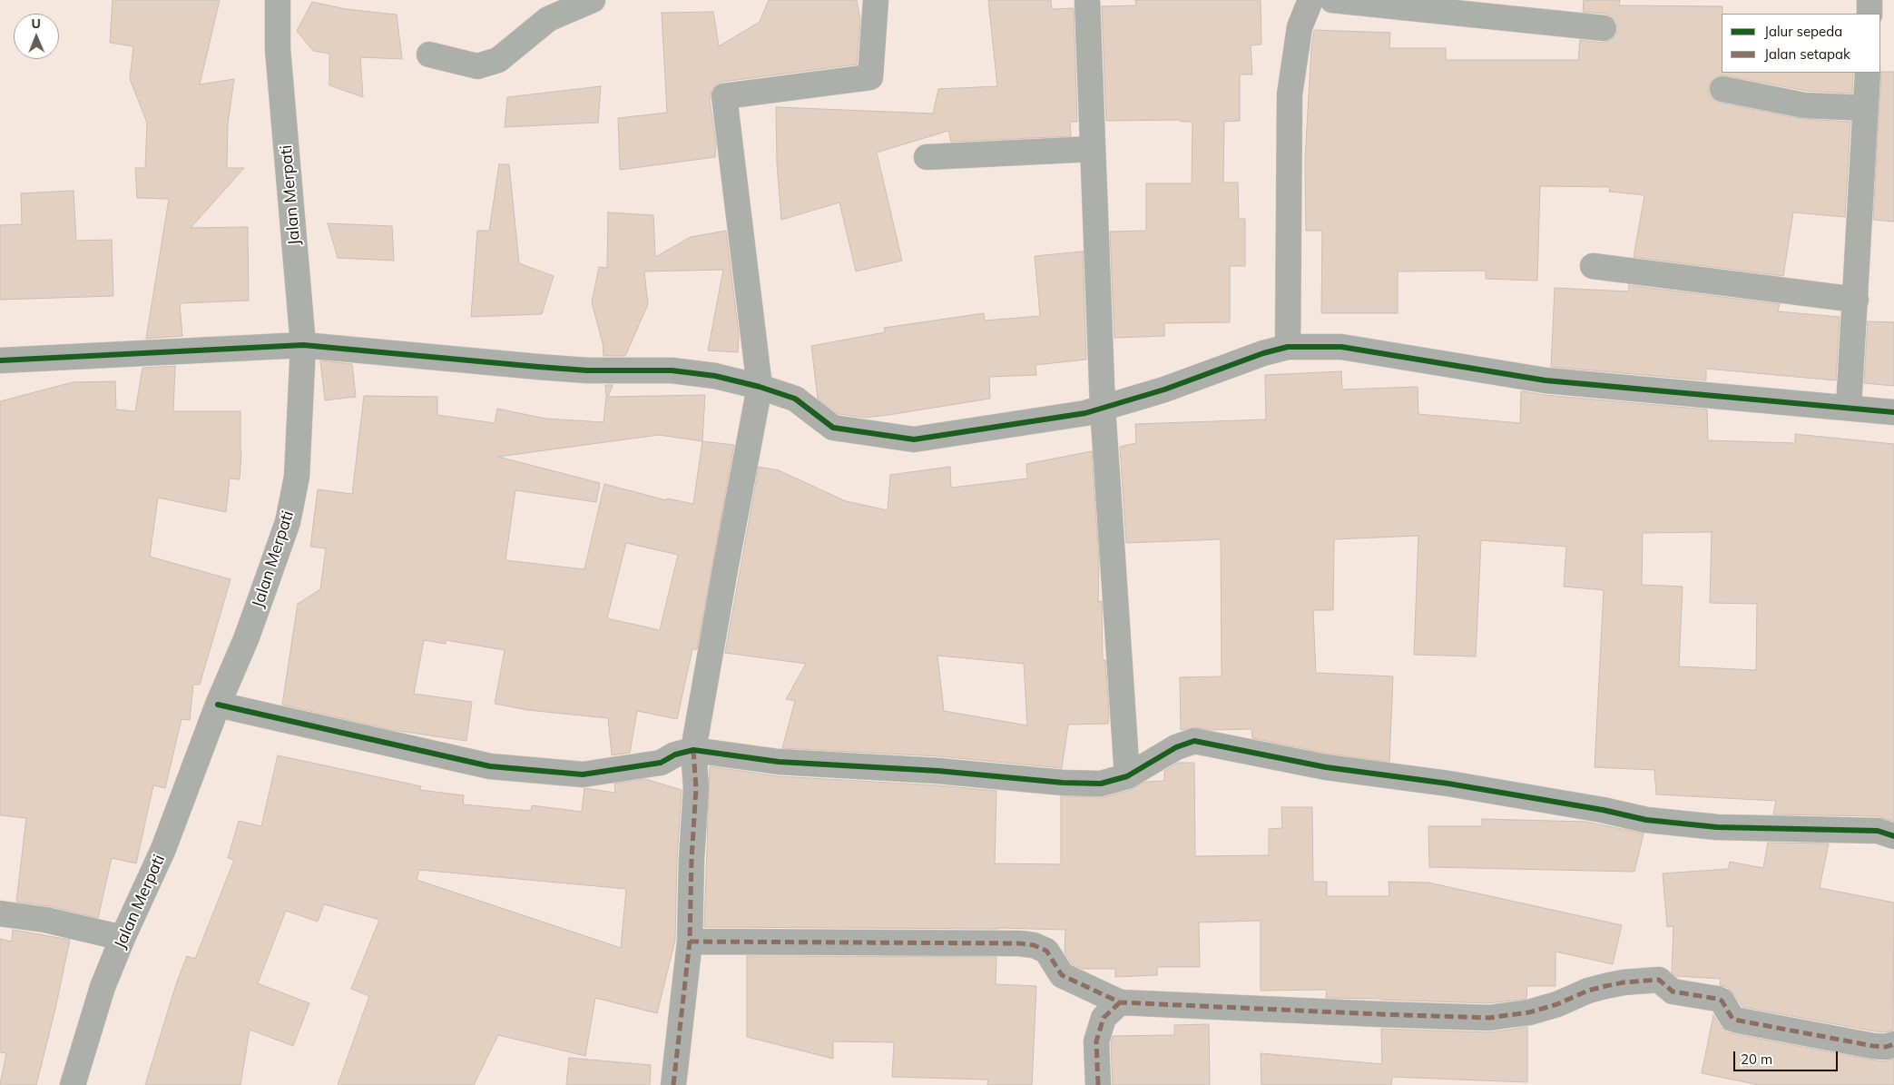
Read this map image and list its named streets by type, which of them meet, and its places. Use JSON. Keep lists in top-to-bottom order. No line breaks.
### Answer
{"streets":{"street":["Jalan Merpati"]},"legend":["Jalur sepeda","Jalan setapak"],"scale_bar":"20 m","north":"top"}
